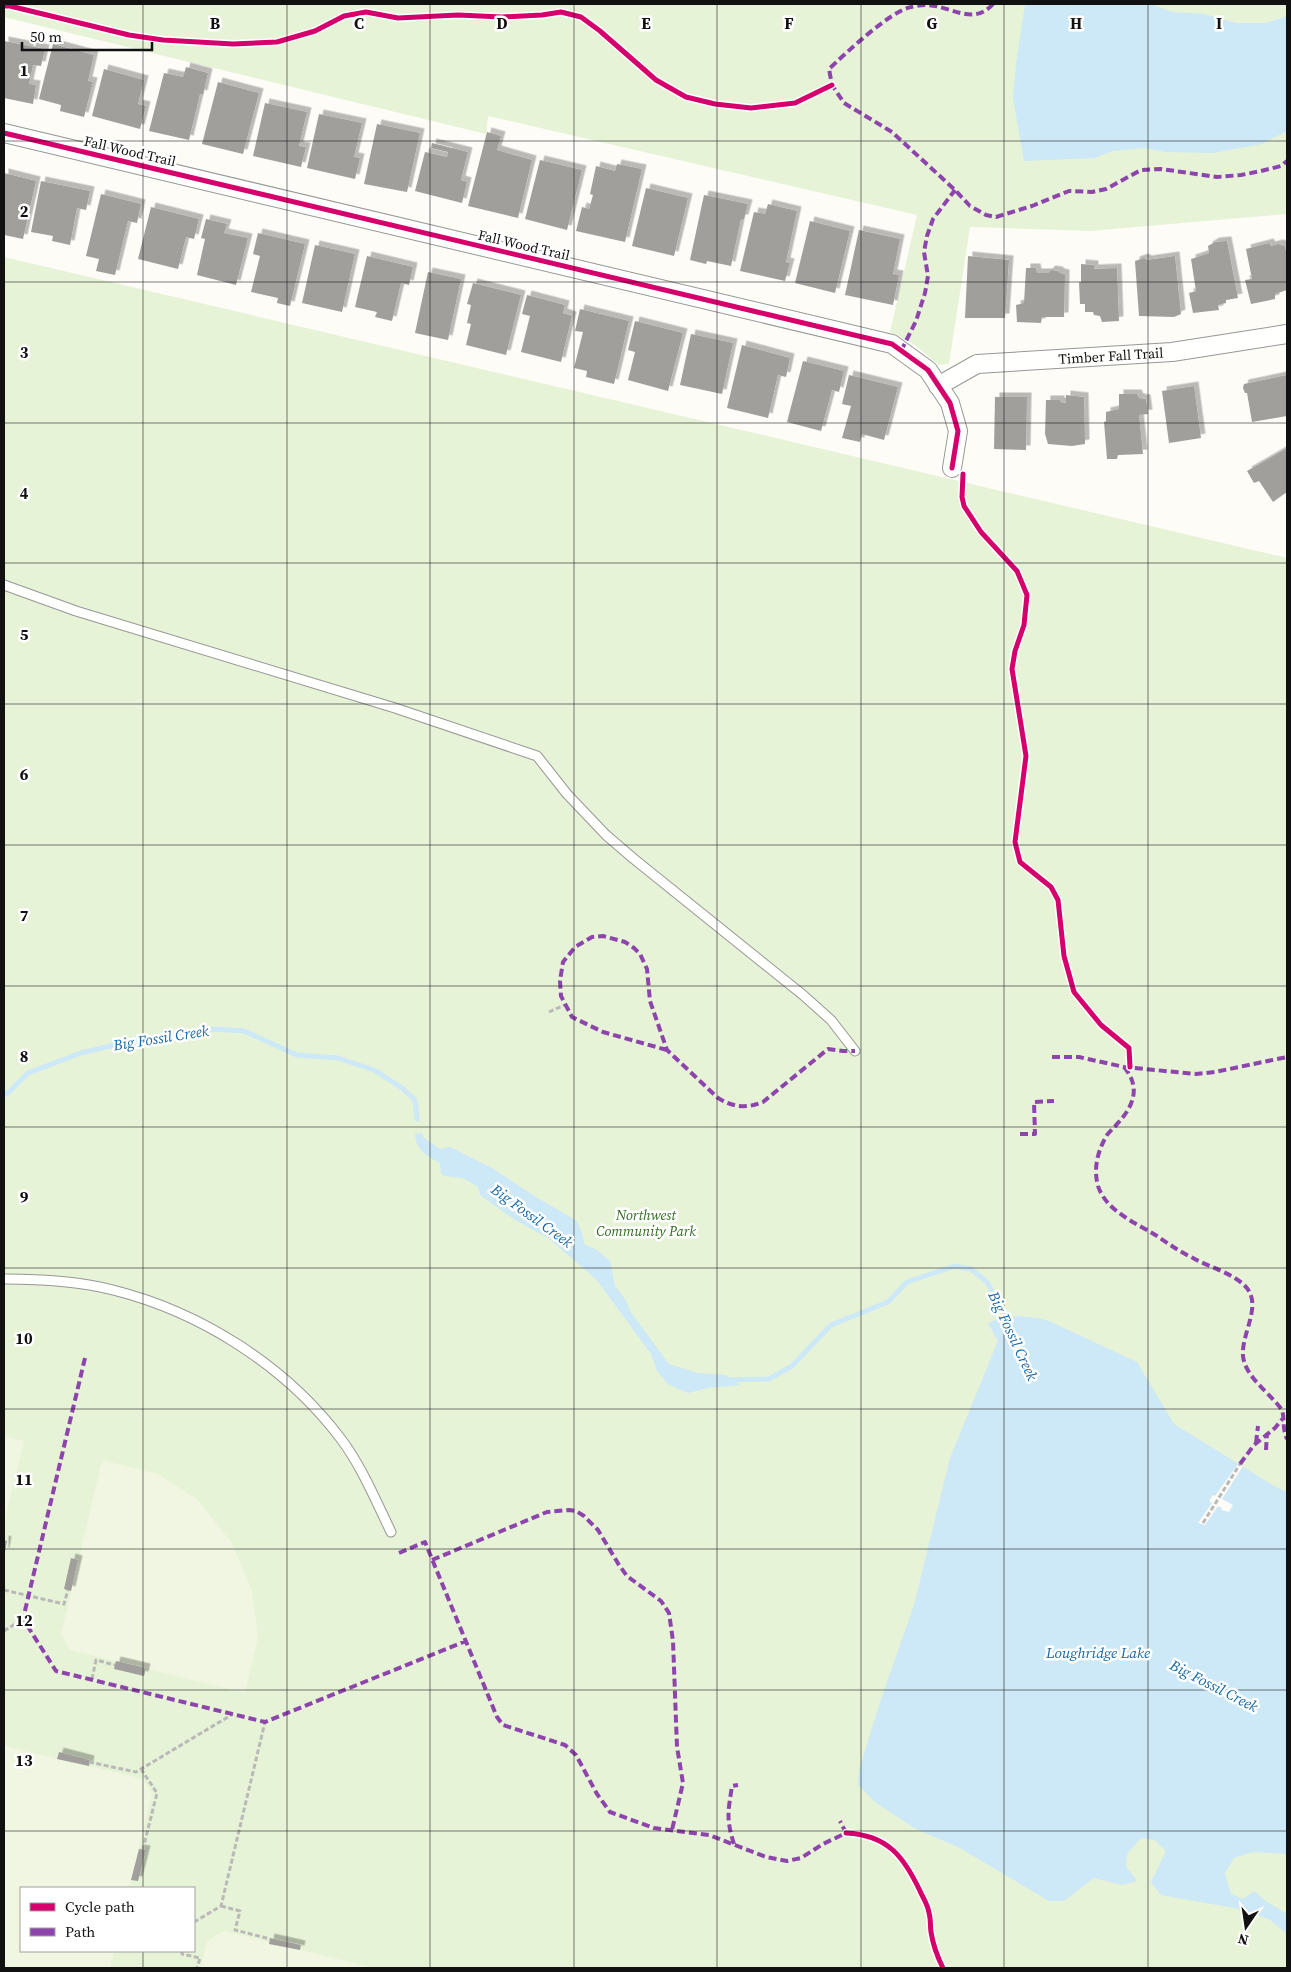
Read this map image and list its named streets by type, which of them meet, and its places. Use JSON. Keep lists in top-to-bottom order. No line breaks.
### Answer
{"streets":{"street":["Fall Wood Trail","Timber Fall Trail"]},"crossings":[["Fall Wood Trail","Timber Fall Trail"]],"water":["Big Fossil Creek","Loughridge Lake"],"parks":["Northwest Community Park"],"legend":["Cycle path","Path"],"scale_bar":"50 m","north":"bottom","grid":{"columns":["B","C","D","E","F","G","H","I"],"rows":["1","2","3","4","5","6","7","8","9","10","11","12","13"]}}
